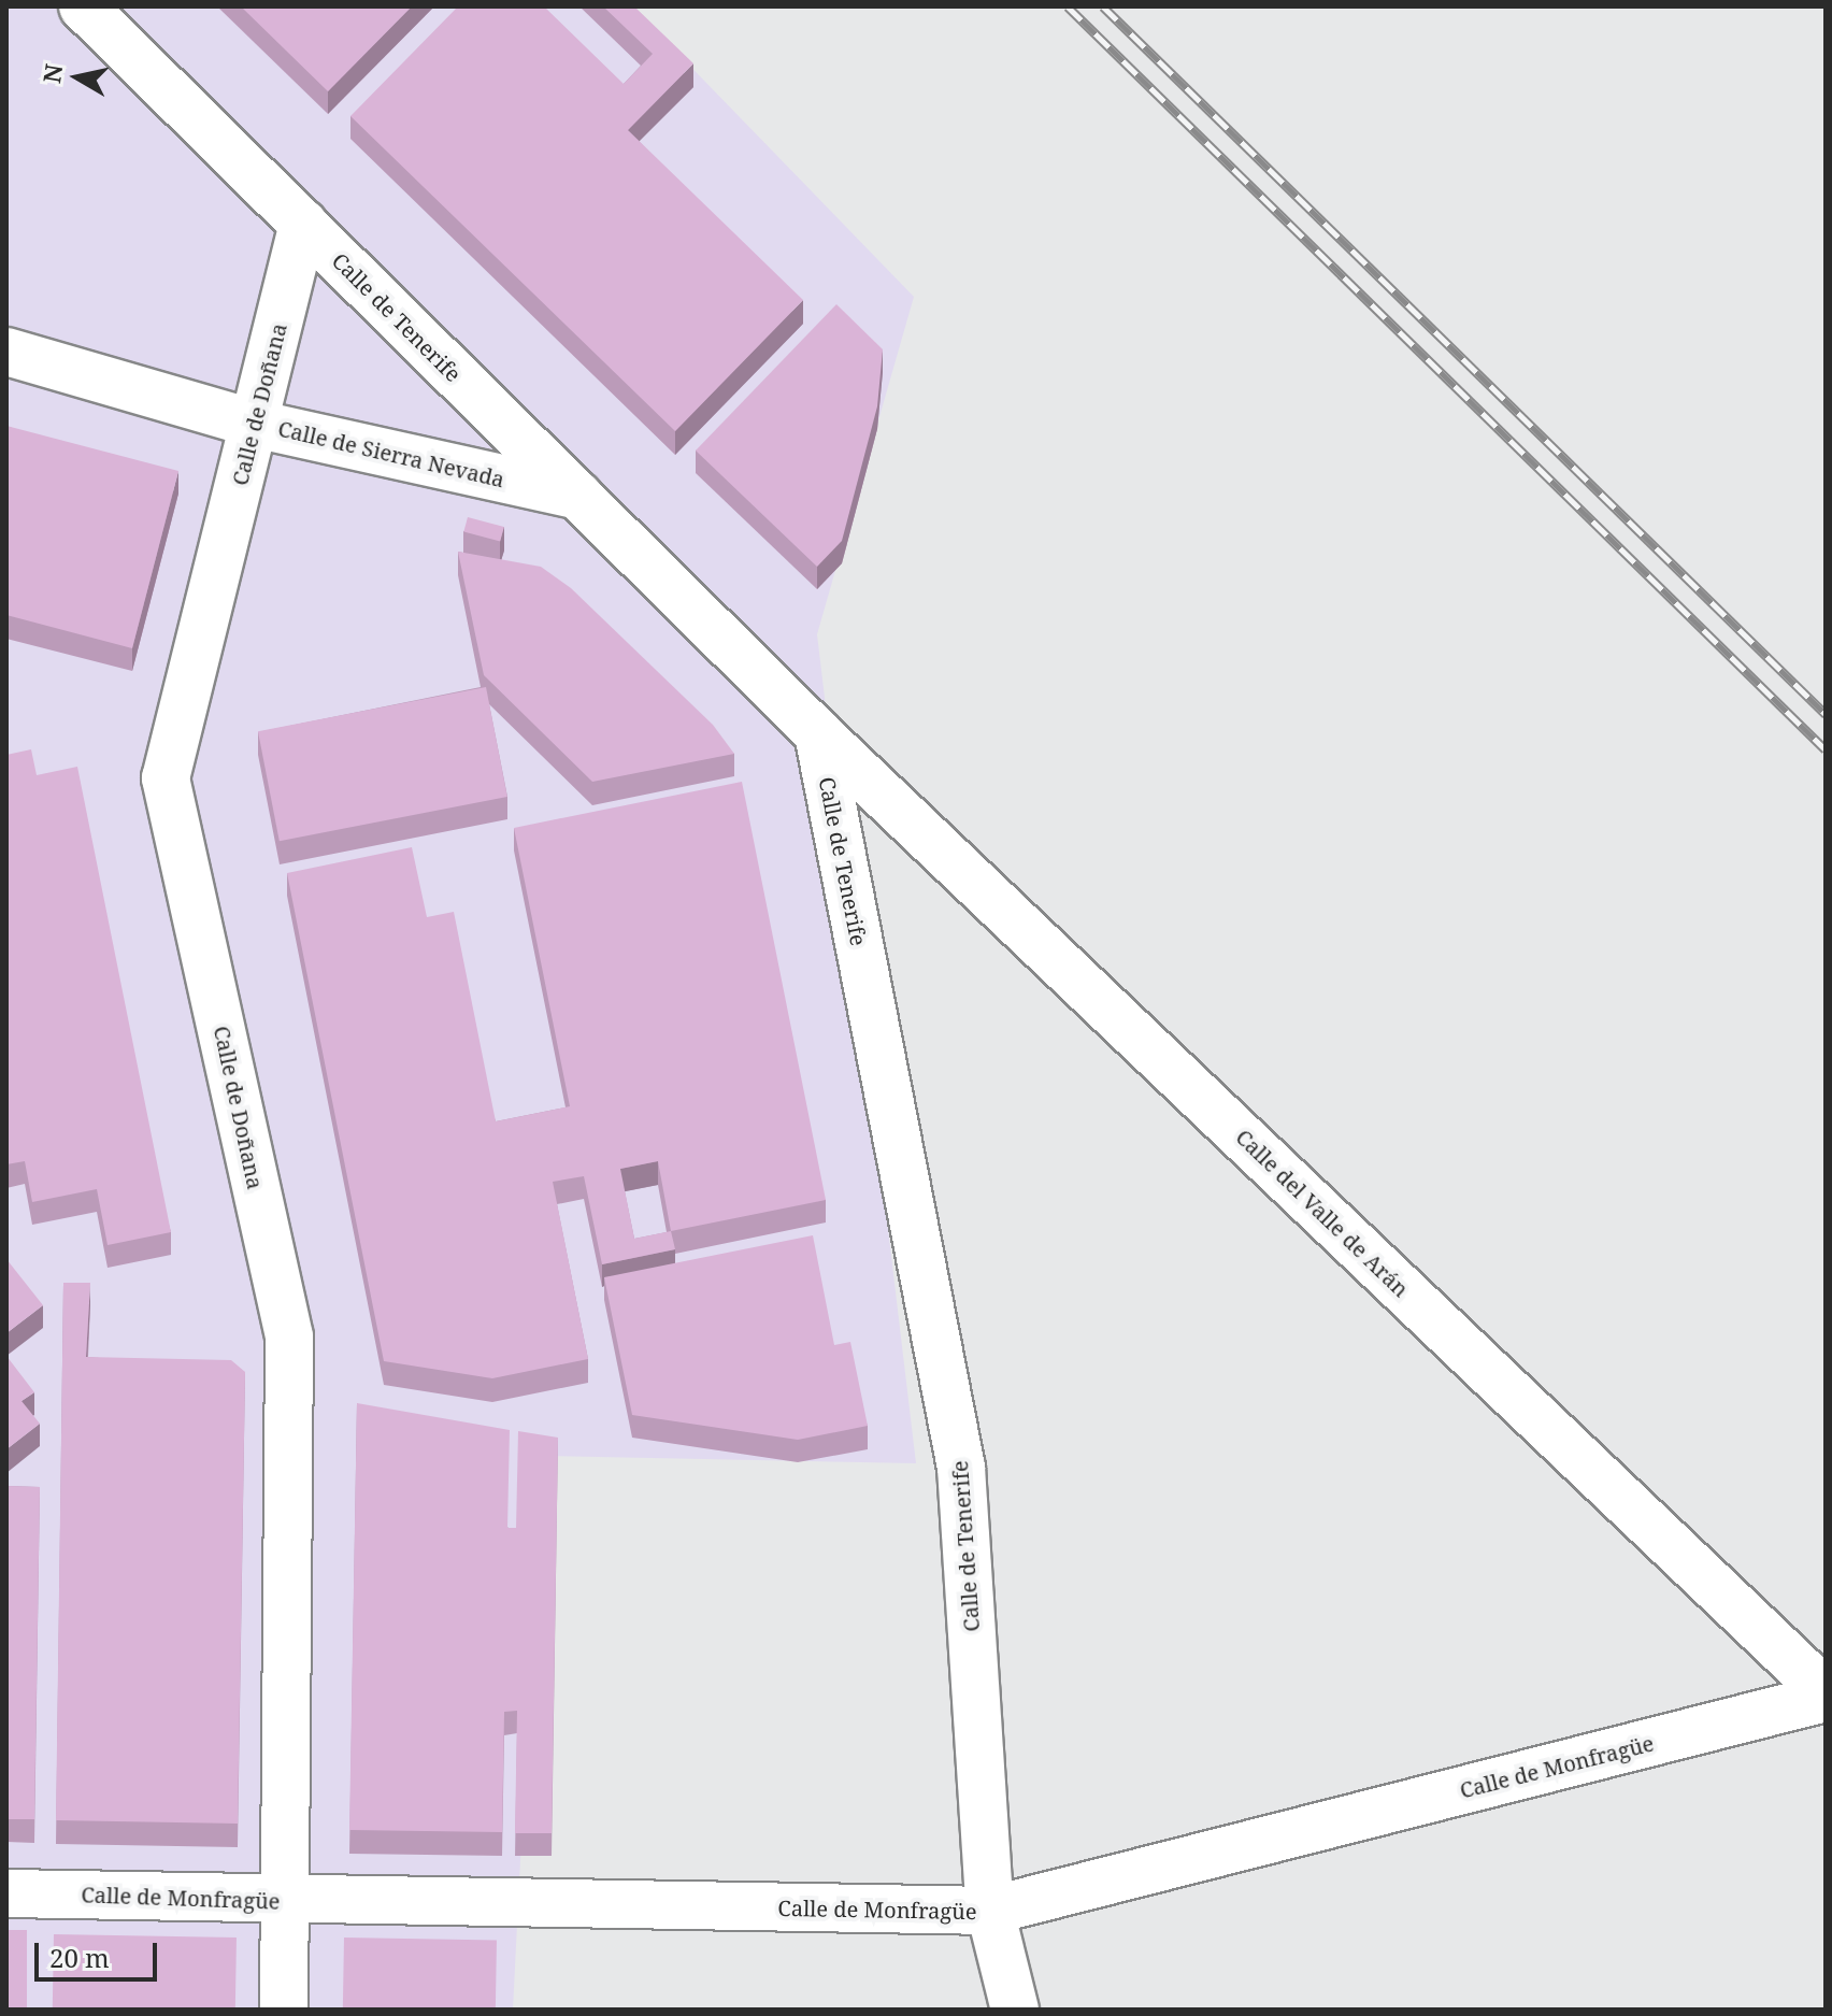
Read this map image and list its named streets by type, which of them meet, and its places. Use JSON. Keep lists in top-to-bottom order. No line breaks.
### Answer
{"streets":{"street":["Calle de Tenerife","Calle de Doñana","Calle de Sierra Nevada","Calle del Valle de Arán","Calle de Monfragüe"]},"crossings":[["Calle de Tenerife","Calle de Doñana"],["Calle de Tenerife","Calle de Sierra Nevada"],["Calle de Tenerife","Calle del Valle de Arán"],["Calle de Tenerife","Calle de Monfragüe"],["Calle de Doñana","Calle de Sierra Nevada"],["Calle de Doñana","Calle de Monfragüe"],["Calle del Valle de Arán","Calle de Monfragüe"]],"scale_bar":"20 m","north":"left"}
